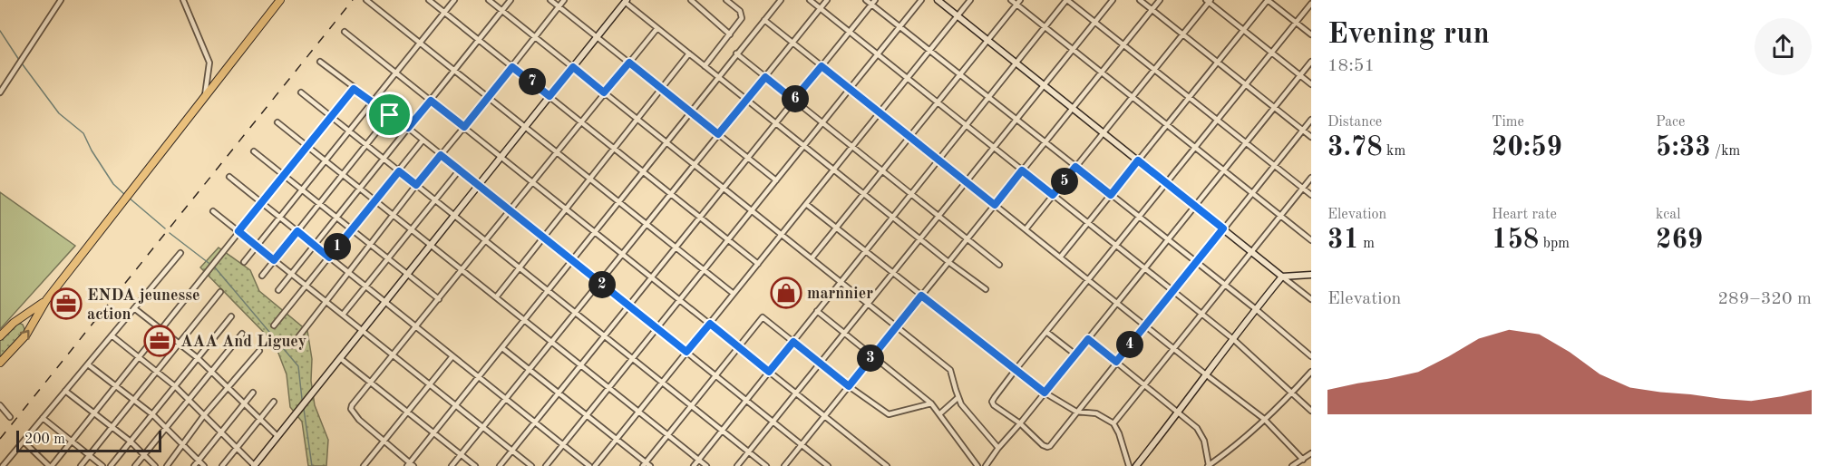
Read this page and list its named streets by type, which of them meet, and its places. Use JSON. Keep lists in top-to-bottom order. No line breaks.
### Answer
{"places":{"shop":["marnnier"],"office":["ENDA jeunesse action","AAA And Liguey"]},"scale_bar":"200 m","page":{"heading":["Evening run","18:51"],"pins":["7","6","5","1","2","4","3"],"stats":[["Distance","3.78 km"],["Time","20:59"],["Pace","5:33 /km"],["Elevation","31 m"],["Heart rate","158 bpm"],["kcal","269"]],"chart":["Elevation","289–320 m"],"scale":"200 m"}}
